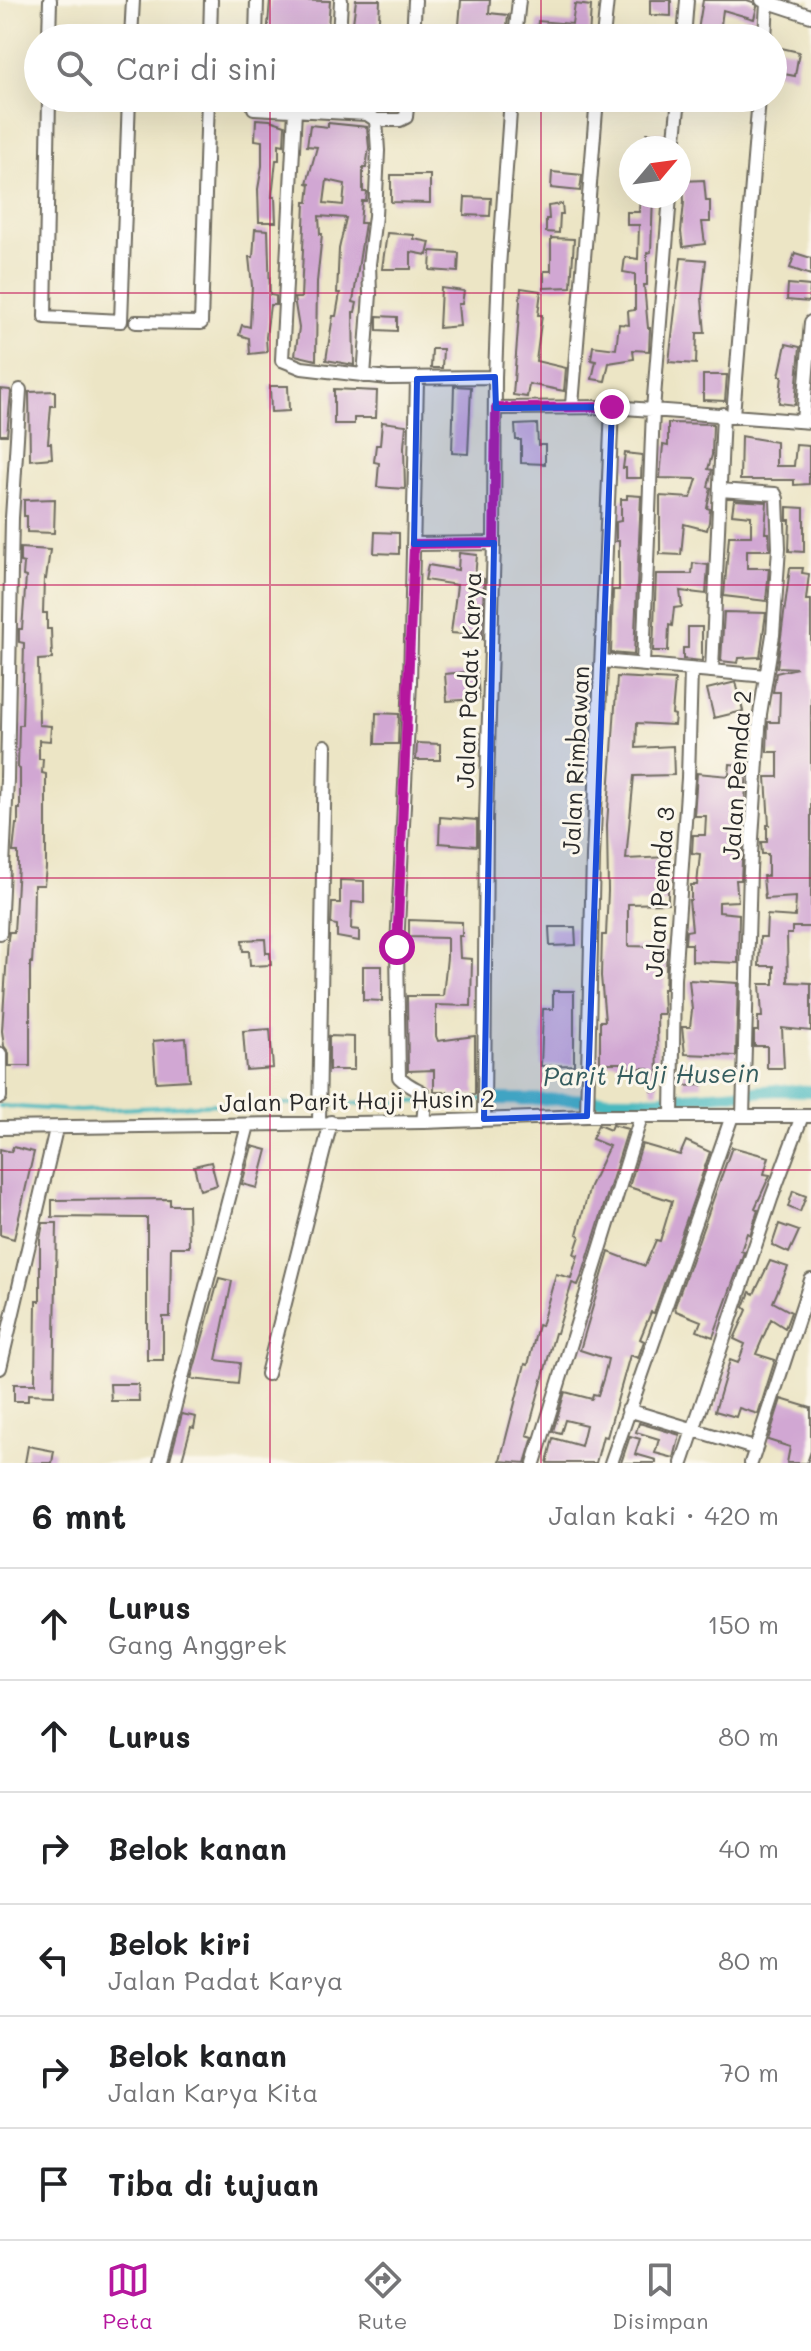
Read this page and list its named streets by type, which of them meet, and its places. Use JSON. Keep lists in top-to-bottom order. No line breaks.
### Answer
{"streets":{"street":["Jalan Padat Karya","Jalan Rimbawan","Jalan Pemda 2","Jalan Pemda 3","Jalan Parit Haji Husin 2"]},"crossings":[["Jalan Padat Karya","Jalan Parit Haji Husin 2"],["Jalan Rimbawan","Jalan Parit Haji Husin 2"],["Jalan Pemda 2","Jalan Parit Haji Husin 2"],["Jalan Pemda 3","Jalan Parit Haji Husin 2"]],"water":["Parit Haji Husein"],"north":"top right","page":{"search":"Cari di sini","heading":["6 mnt","Jalan kaki · 420 m"],"list":[["Lurus","Gang Anggrek","150 m"],["Lurus","80 m"],["Belok kanan","40 m"],["Belok kiri","Jalan Padat Karya","80 m"],["Belok kanan","Jalan Karya Kita","70 m"],"Tiba di tujuan"],"nav":["Peta","Rute","Disimpan"]}}
